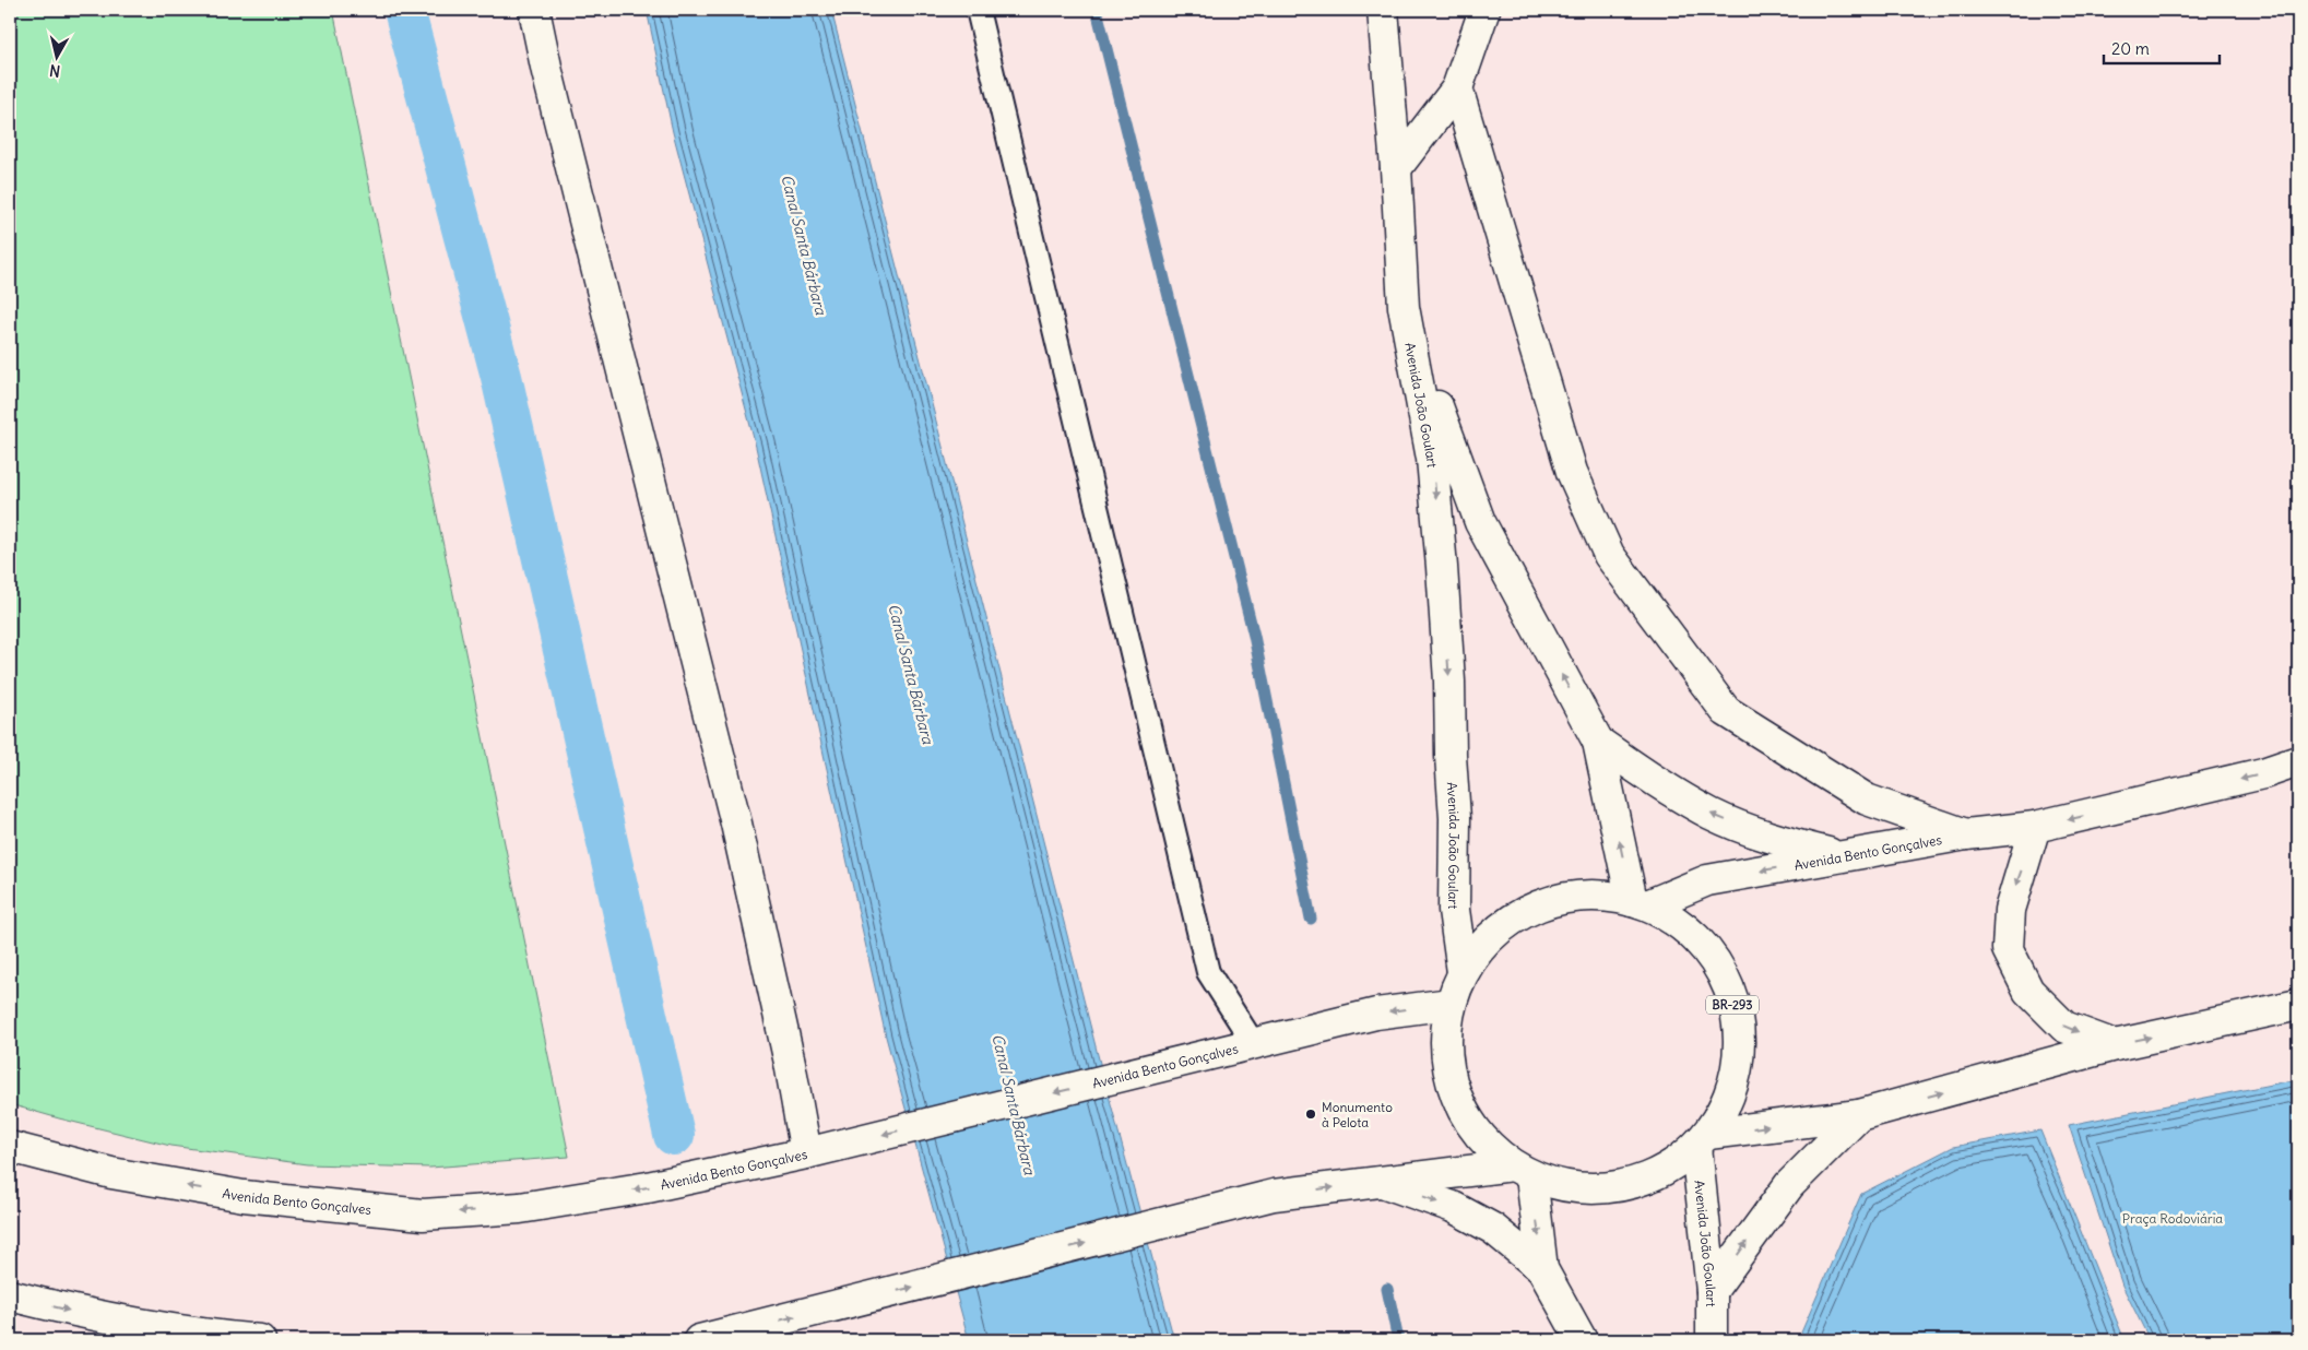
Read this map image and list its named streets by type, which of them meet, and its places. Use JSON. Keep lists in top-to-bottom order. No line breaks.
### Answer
{"streets":{"main road":["Avenida João Goulart","Avenida Bento Gonçalves","BR-293"]},"crossings":[["Avenida João Goulart","Avenida Bento Gonçalves"],["Avenida João Goulart","BR-293"],["Avenida Bento Gonçalves","BR-293"]],"water":["Canal Santa Bárbara"],"parks":["Praça Rodoviária"],"places":["Monumento à Pelota"],"scale_bar":"20 m","north":"bottom"}
